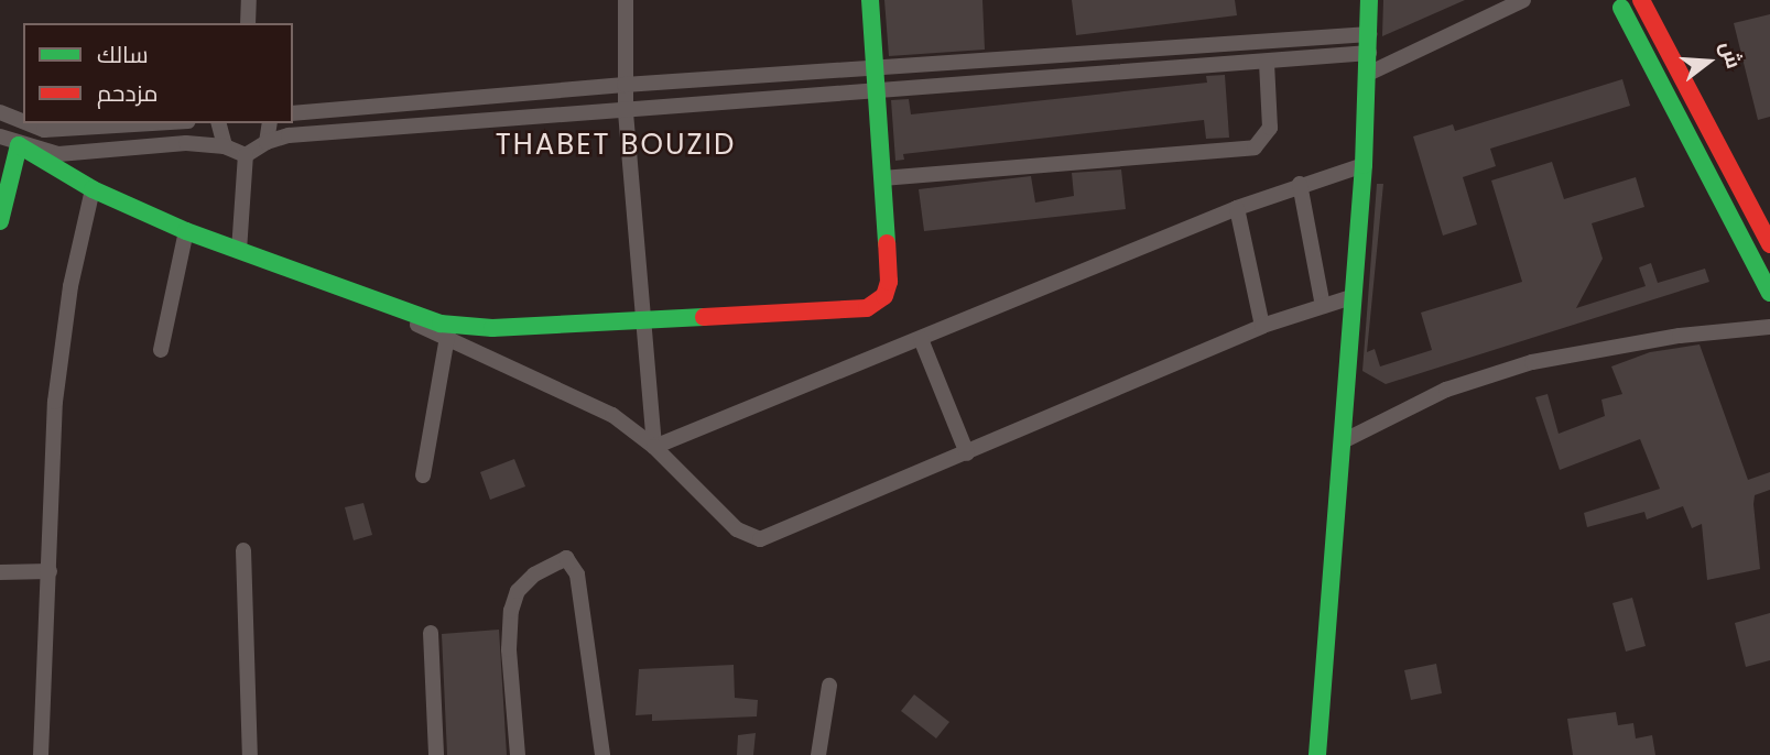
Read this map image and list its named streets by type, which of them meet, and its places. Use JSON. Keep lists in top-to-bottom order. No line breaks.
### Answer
{"districts":["THABET BOUZID"],"legend":["سالك","مزدحم"],"north":"right"}
